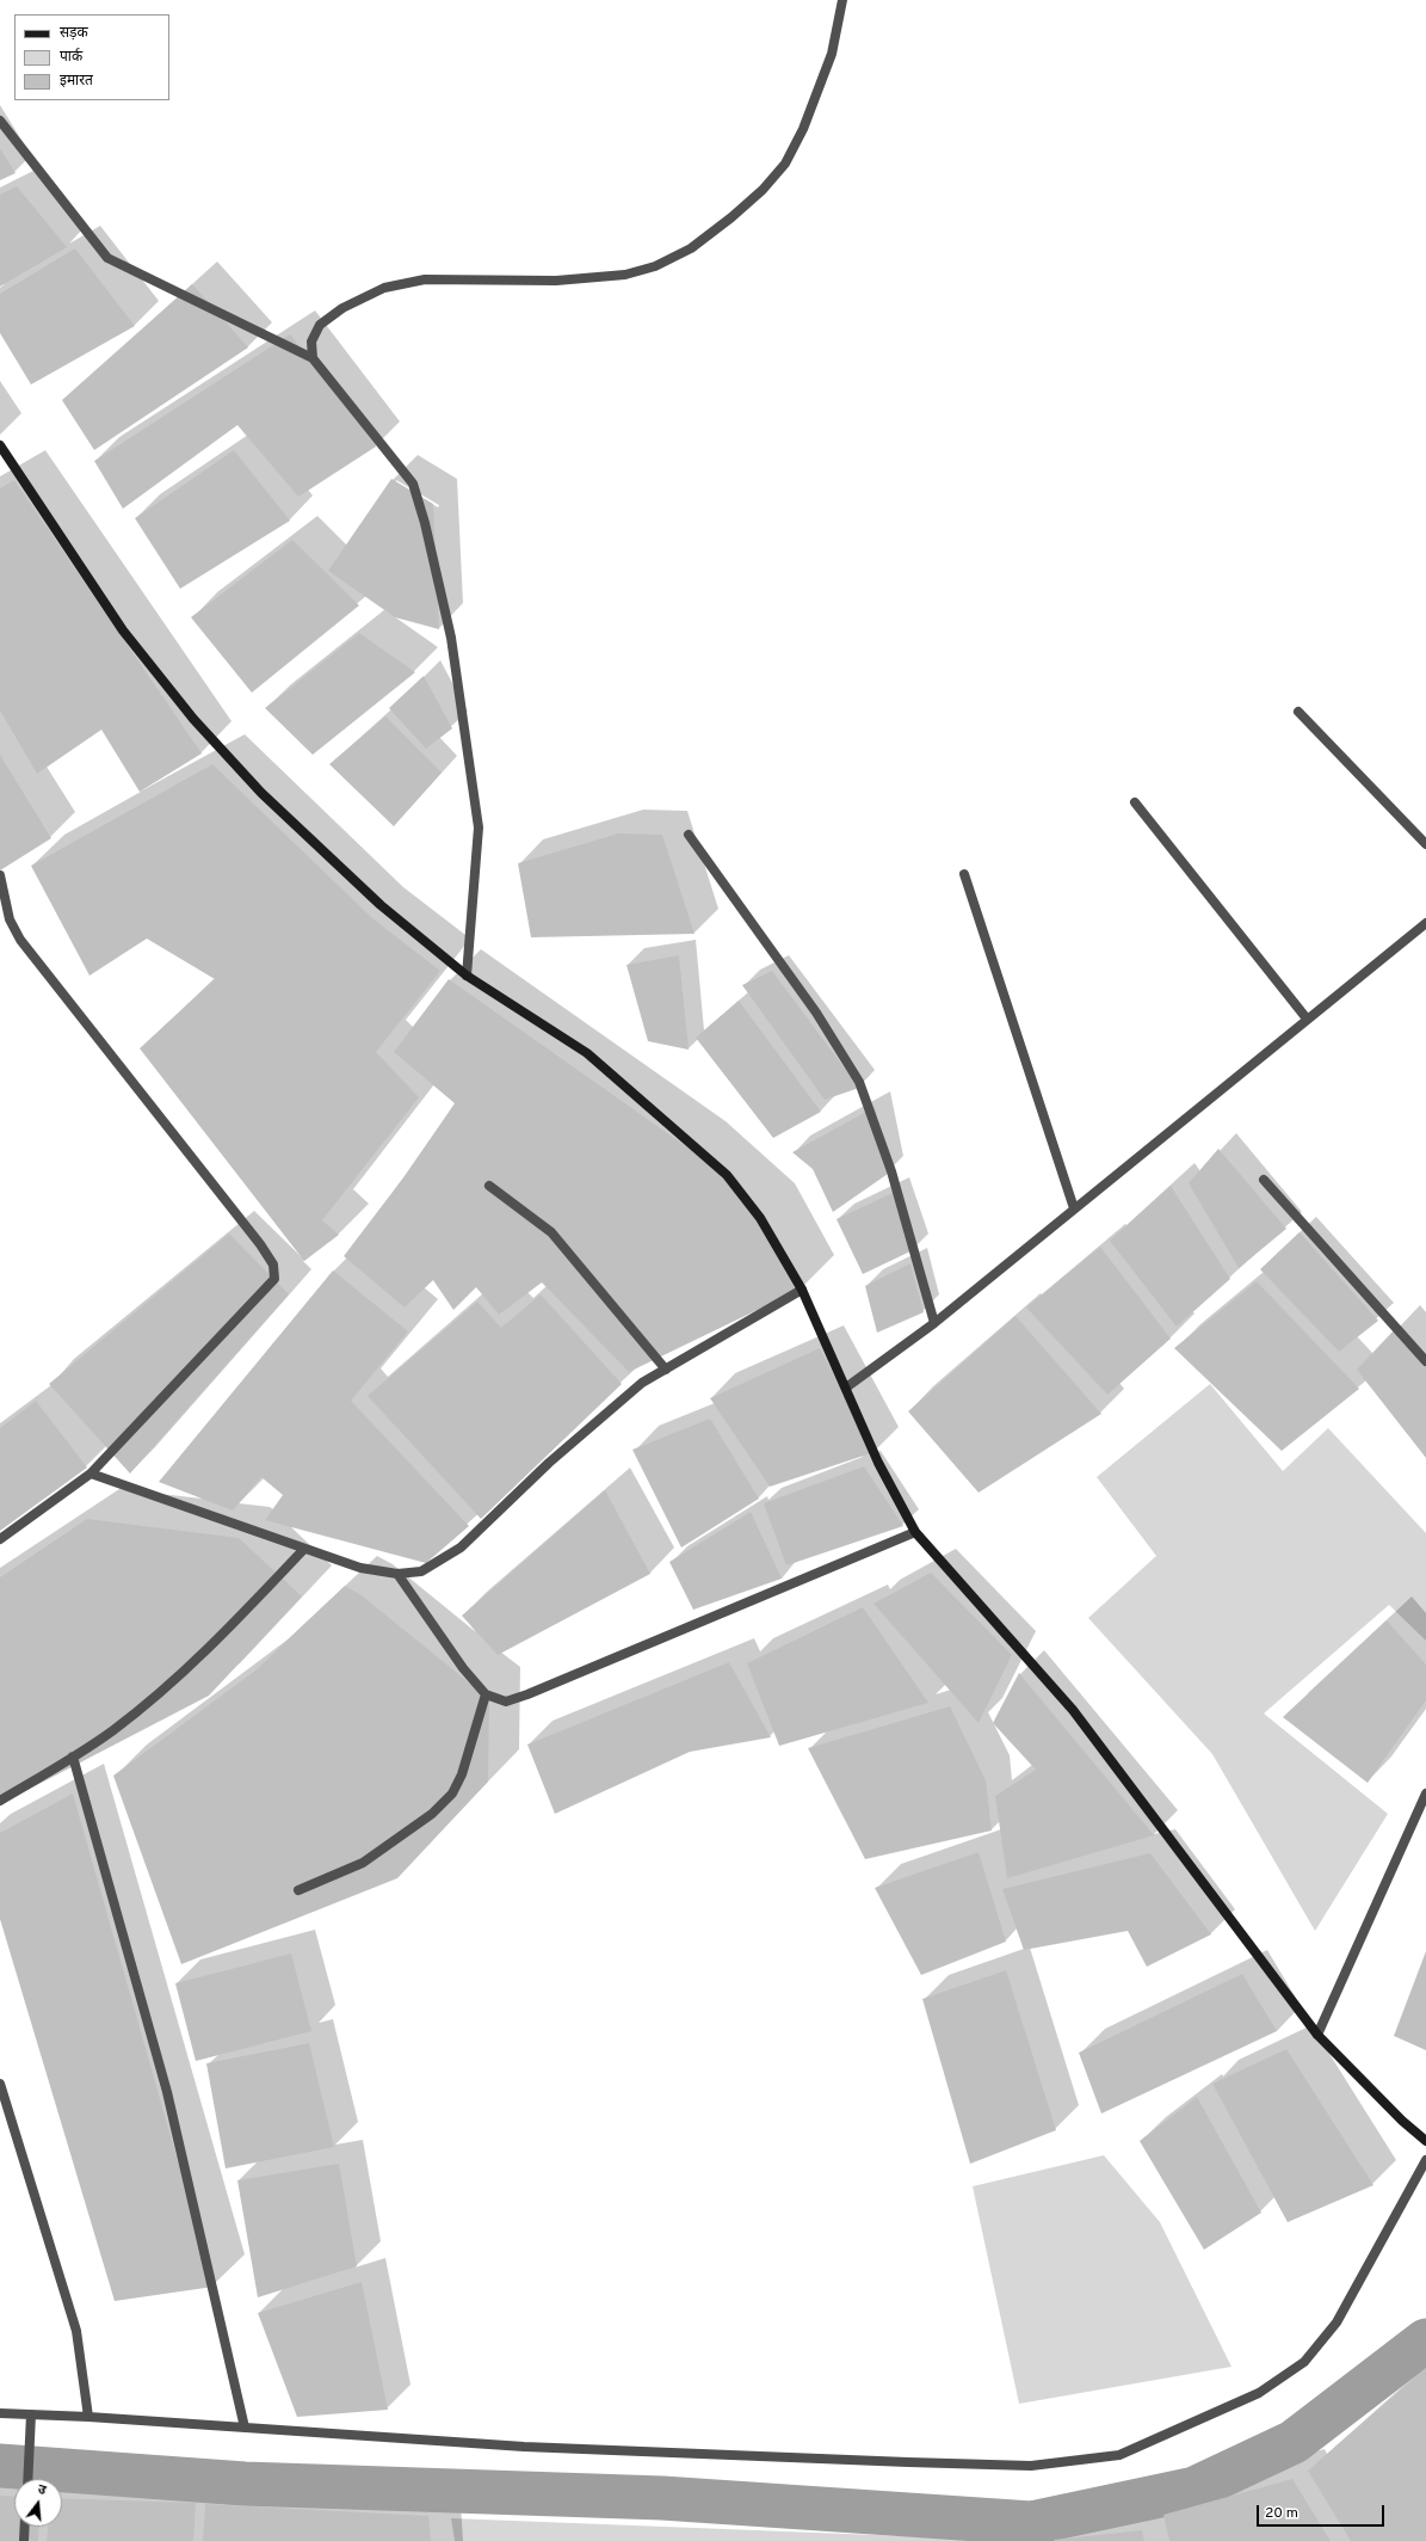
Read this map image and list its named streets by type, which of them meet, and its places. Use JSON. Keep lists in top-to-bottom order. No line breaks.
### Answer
{"legend":["सड़क","पार्क","इमारत"],"scale_bar":"20 m","north":"top"}
